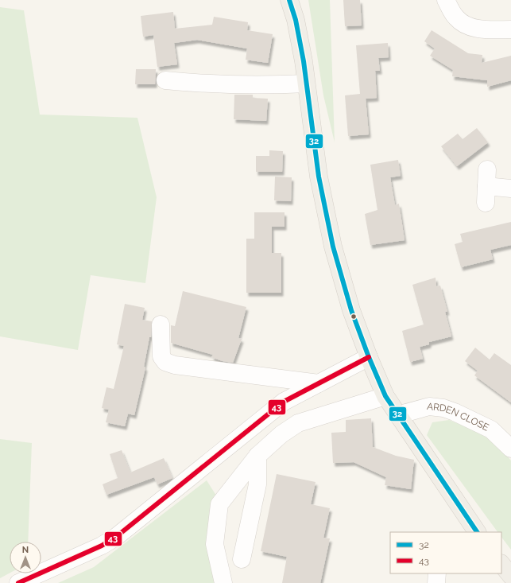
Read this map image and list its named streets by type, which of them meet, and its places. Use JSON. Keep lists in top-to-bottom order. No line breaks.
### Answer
{"streets":{"street":["ARDEN CLOSE"]},"lines":["transit line 32","transit line 43"],"legend":["32","43"],"north":"top"}
